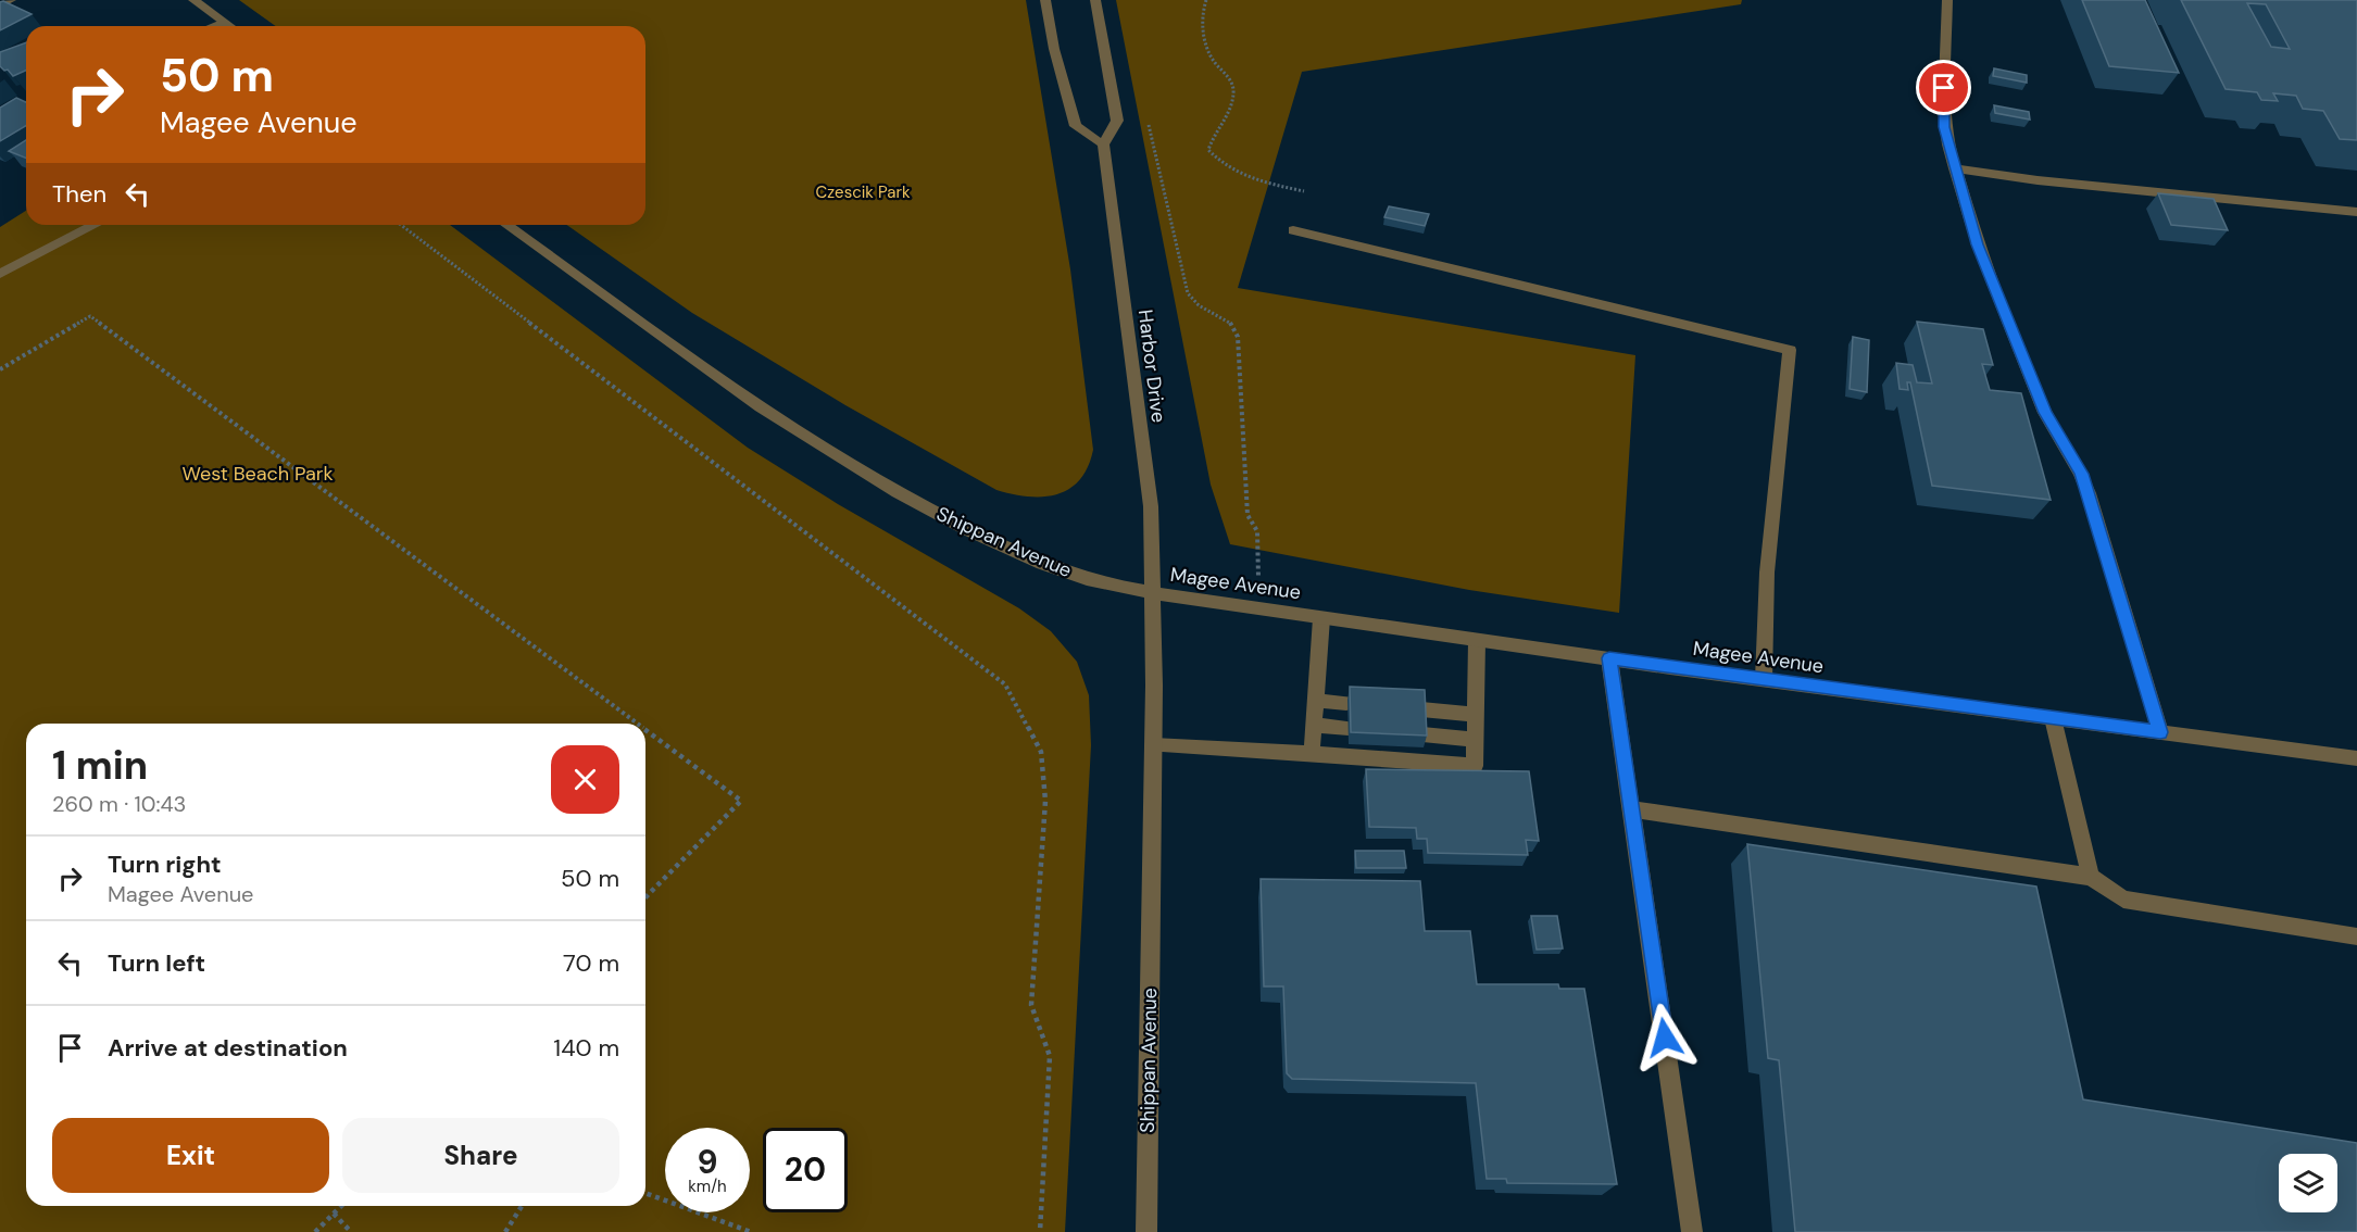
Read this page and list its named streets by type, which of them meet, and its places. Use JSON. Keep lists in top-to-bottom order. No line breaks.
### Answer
{"streets":{"street":["Harbor Drive","Shippan Avenue","Magee Avenue"]},"crossings":[["Harbor Drive","Shippan Avenue"],["Harbor Drive","Magee Avenue"],["Shippan Avenue","Magee Avenue"]],"parks":["Czescik Park","West Beach Park"],"page":{"turn":["50 m","Magee Avenue"],"then":"Then","heading":["1 min","260 m · 10:43"],"list":[{"name":"Turn right","note":"Magee Avenue","value":"50 m"},{"name":"Turn left","value":"70 m"},{"name":"Arrive at destination","value":"140 m"}],"buttons":["Exit","Share"],"speed":"9 km/h","limit":"20"}}
